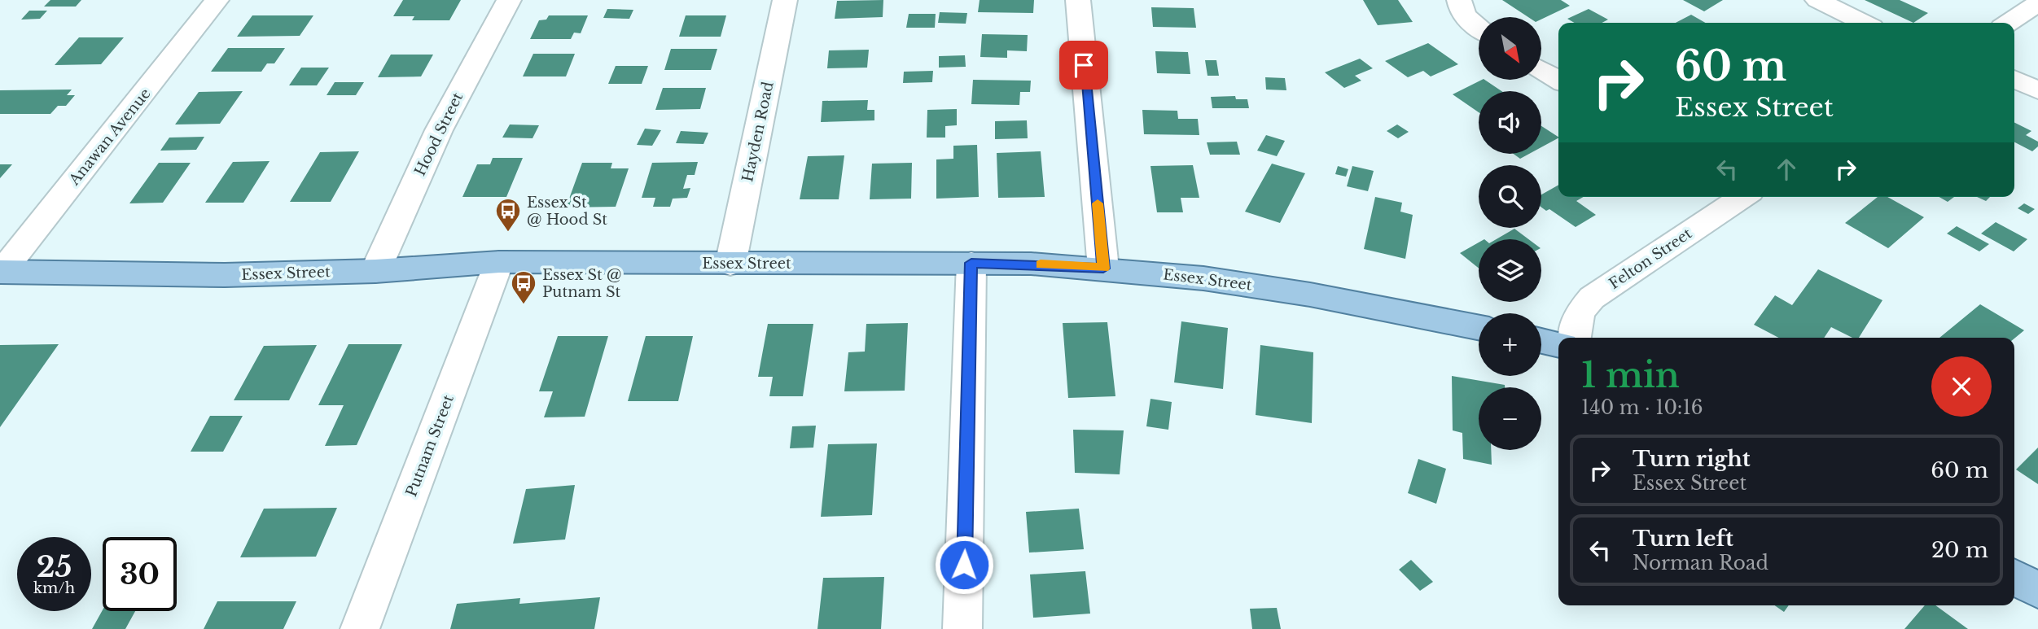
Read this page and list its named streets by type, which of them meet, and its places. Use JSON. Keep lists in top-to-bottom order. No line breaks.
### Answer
{"streets":{"main road":["Essex Street"],"street":["Hayden Road","Hood Street","Anawan Avenue","Felton Street","Putnam Street"]},"crossings":[["Hayden Road","Essex Street"],["Hood Street","Essex Street"],["Anawan Avenue","Essex Street"],["Essex Street","Putnam Street"]],"places":{"bus stop":["Essex St @ Hood St","Essex St @ Putnam St"]},"north":"bottom right","page":{"map_buttons":["+","−"],"turn":["60 m","Essex Street"],"heading":["1 min","140 m · 10:16"],"list":[{"name":"Turn right","note":"Essex Street","value":"60 m"},{"name":"Turn left","note":"Norman Road","value":"20 m"}],"speed":"25 km/h","limit":"30"}}
